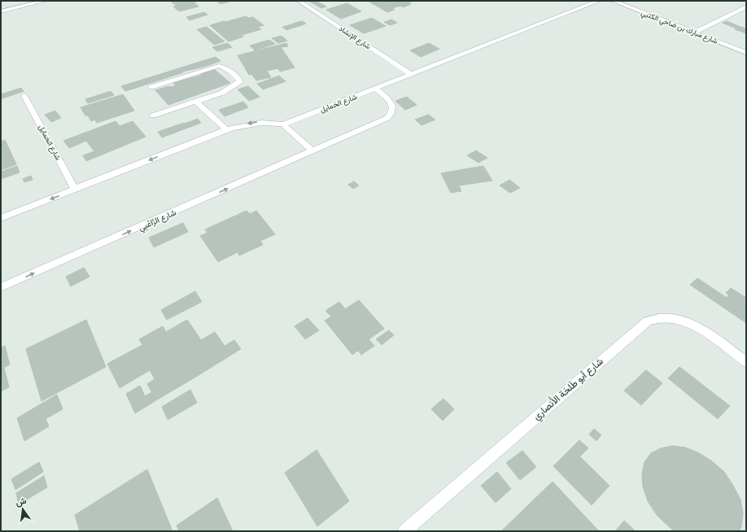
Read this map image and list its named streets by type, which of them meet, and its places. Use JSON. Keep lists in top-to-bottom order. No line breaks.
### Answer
{"streets":{"street":["شارع مبارك بن ضاحي الكتبي","شارع الإنشاد","شارع الخمايل","شارع الرَّاعْبِي","شارع أبو طَلحَة الأَنصاري"]},"crossings":[["شارع الإنشاد","شارع الخمايل"],["شارع الخمايل","شارع الرَّاعْبِي"]],"one_way":["شارع الخمايل","شارع الرَّاعْبِي"],"north":"top"}
